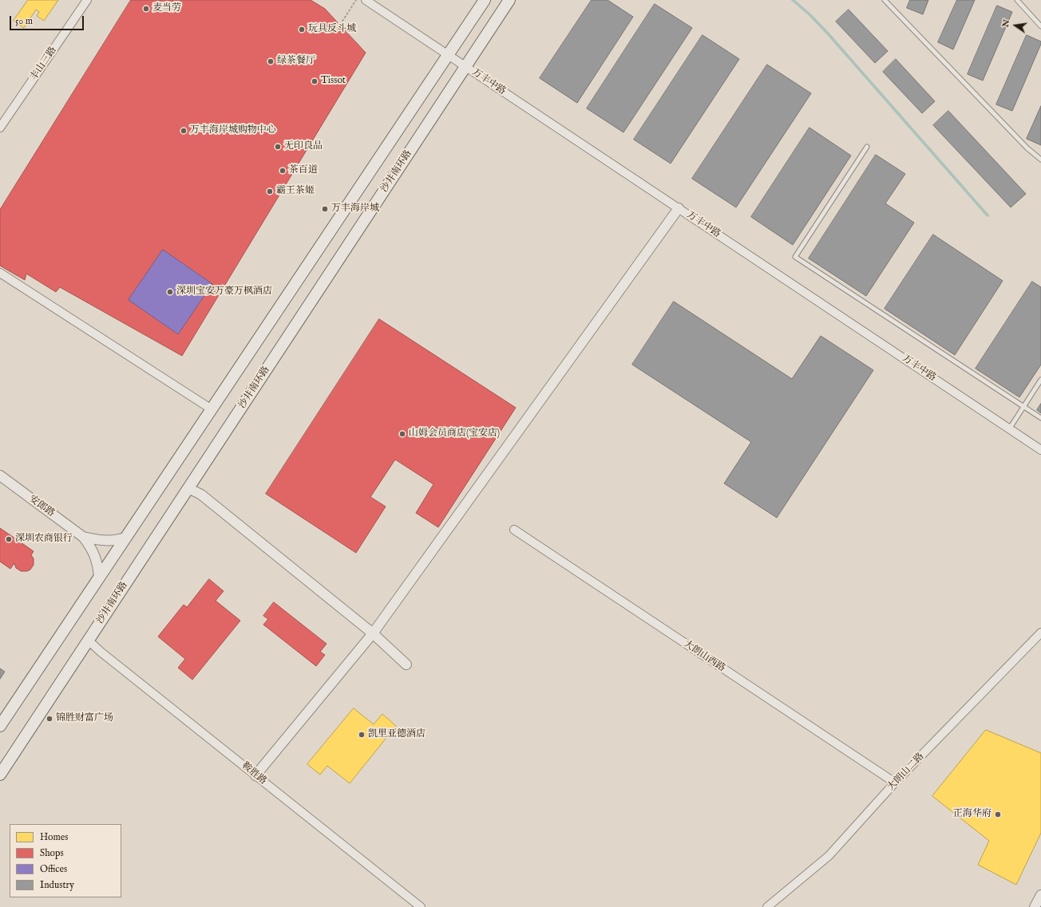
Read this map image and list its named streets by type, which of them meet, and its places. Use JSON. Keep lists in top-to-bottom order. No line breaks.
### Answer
{"streets":{"main road":["沙井南环路"],"street":["丰山三路","万丰中路","安郎路","大朗山西路","大朗山二路","鞍胜路"]},"crossings":[["万丰中路","沙井南环路"],["沙井南环路","鞍胜路"],["大朗山西路","大朗山二路"]],"places":["麦当劳","玩具反斗城","绿茶餐厅","Tissot","万丰海岸城购物中心","无印良品","茶百道","霸王茶姬","万丰海岸城","深圳宝安万豪万枫酒店","山姆会员商店(宝安店)","深圳农商银行","锦胜财富广场","凯里亚德酒店","正海华府"],"legend":["Homes","Shops","Offices","Industry"],"scale_bar":"50 m","north":"left"}
